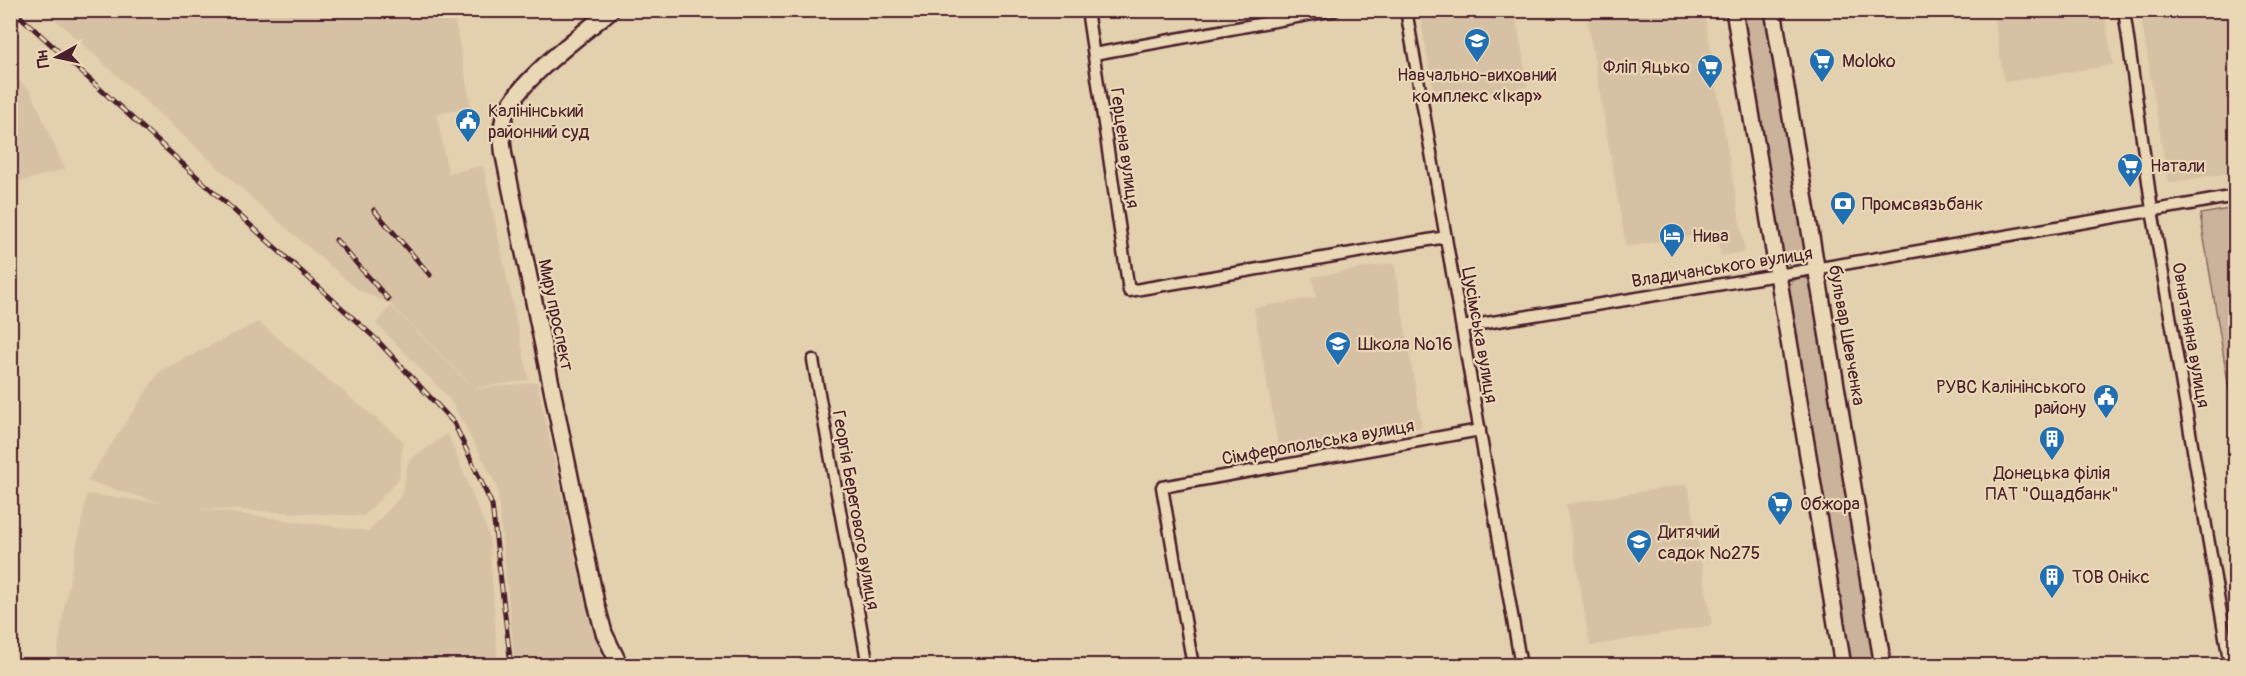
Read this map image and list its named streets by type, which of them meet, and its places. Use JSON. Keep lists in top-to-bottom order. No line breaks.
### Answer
{"streets":{"main road":["Миру проспект","бульвар Шевченка"],"street":["Герцена вулиця","Владичанського вулиця","Цусімська вулиця","Овнатаняна вулиця","Сімферопольська вулиця","Георгія Берегового вулиця"]},"crossings":[["Герцена вулиця","Цусімська вулиця"],["Владичанського вулиця","Цусімська вулиця"],["Владичанського вулиця","бульвар Шевченка"],["Владичанського вулиця","Овнатаняна вулиця"],["Цусімська вулиця","Сімферопольська вулиця"]],"places":{"school or university":["Навчально-виховний комплекс «Ікар»","Школа №16","Дитячий садок №275"],"supermarket":["Moloko","Фліп Яцько","Натали","Обжора"],"public building":["Калінінський районний суд","РУВС Калінінського району"],"bank":["Промсвязьбанк"],"hotel":["Нива"],"building":["Донецька філія ПАТ \"Ощадбанк\"","ТОВ Онікс"]},"north":"left"}
